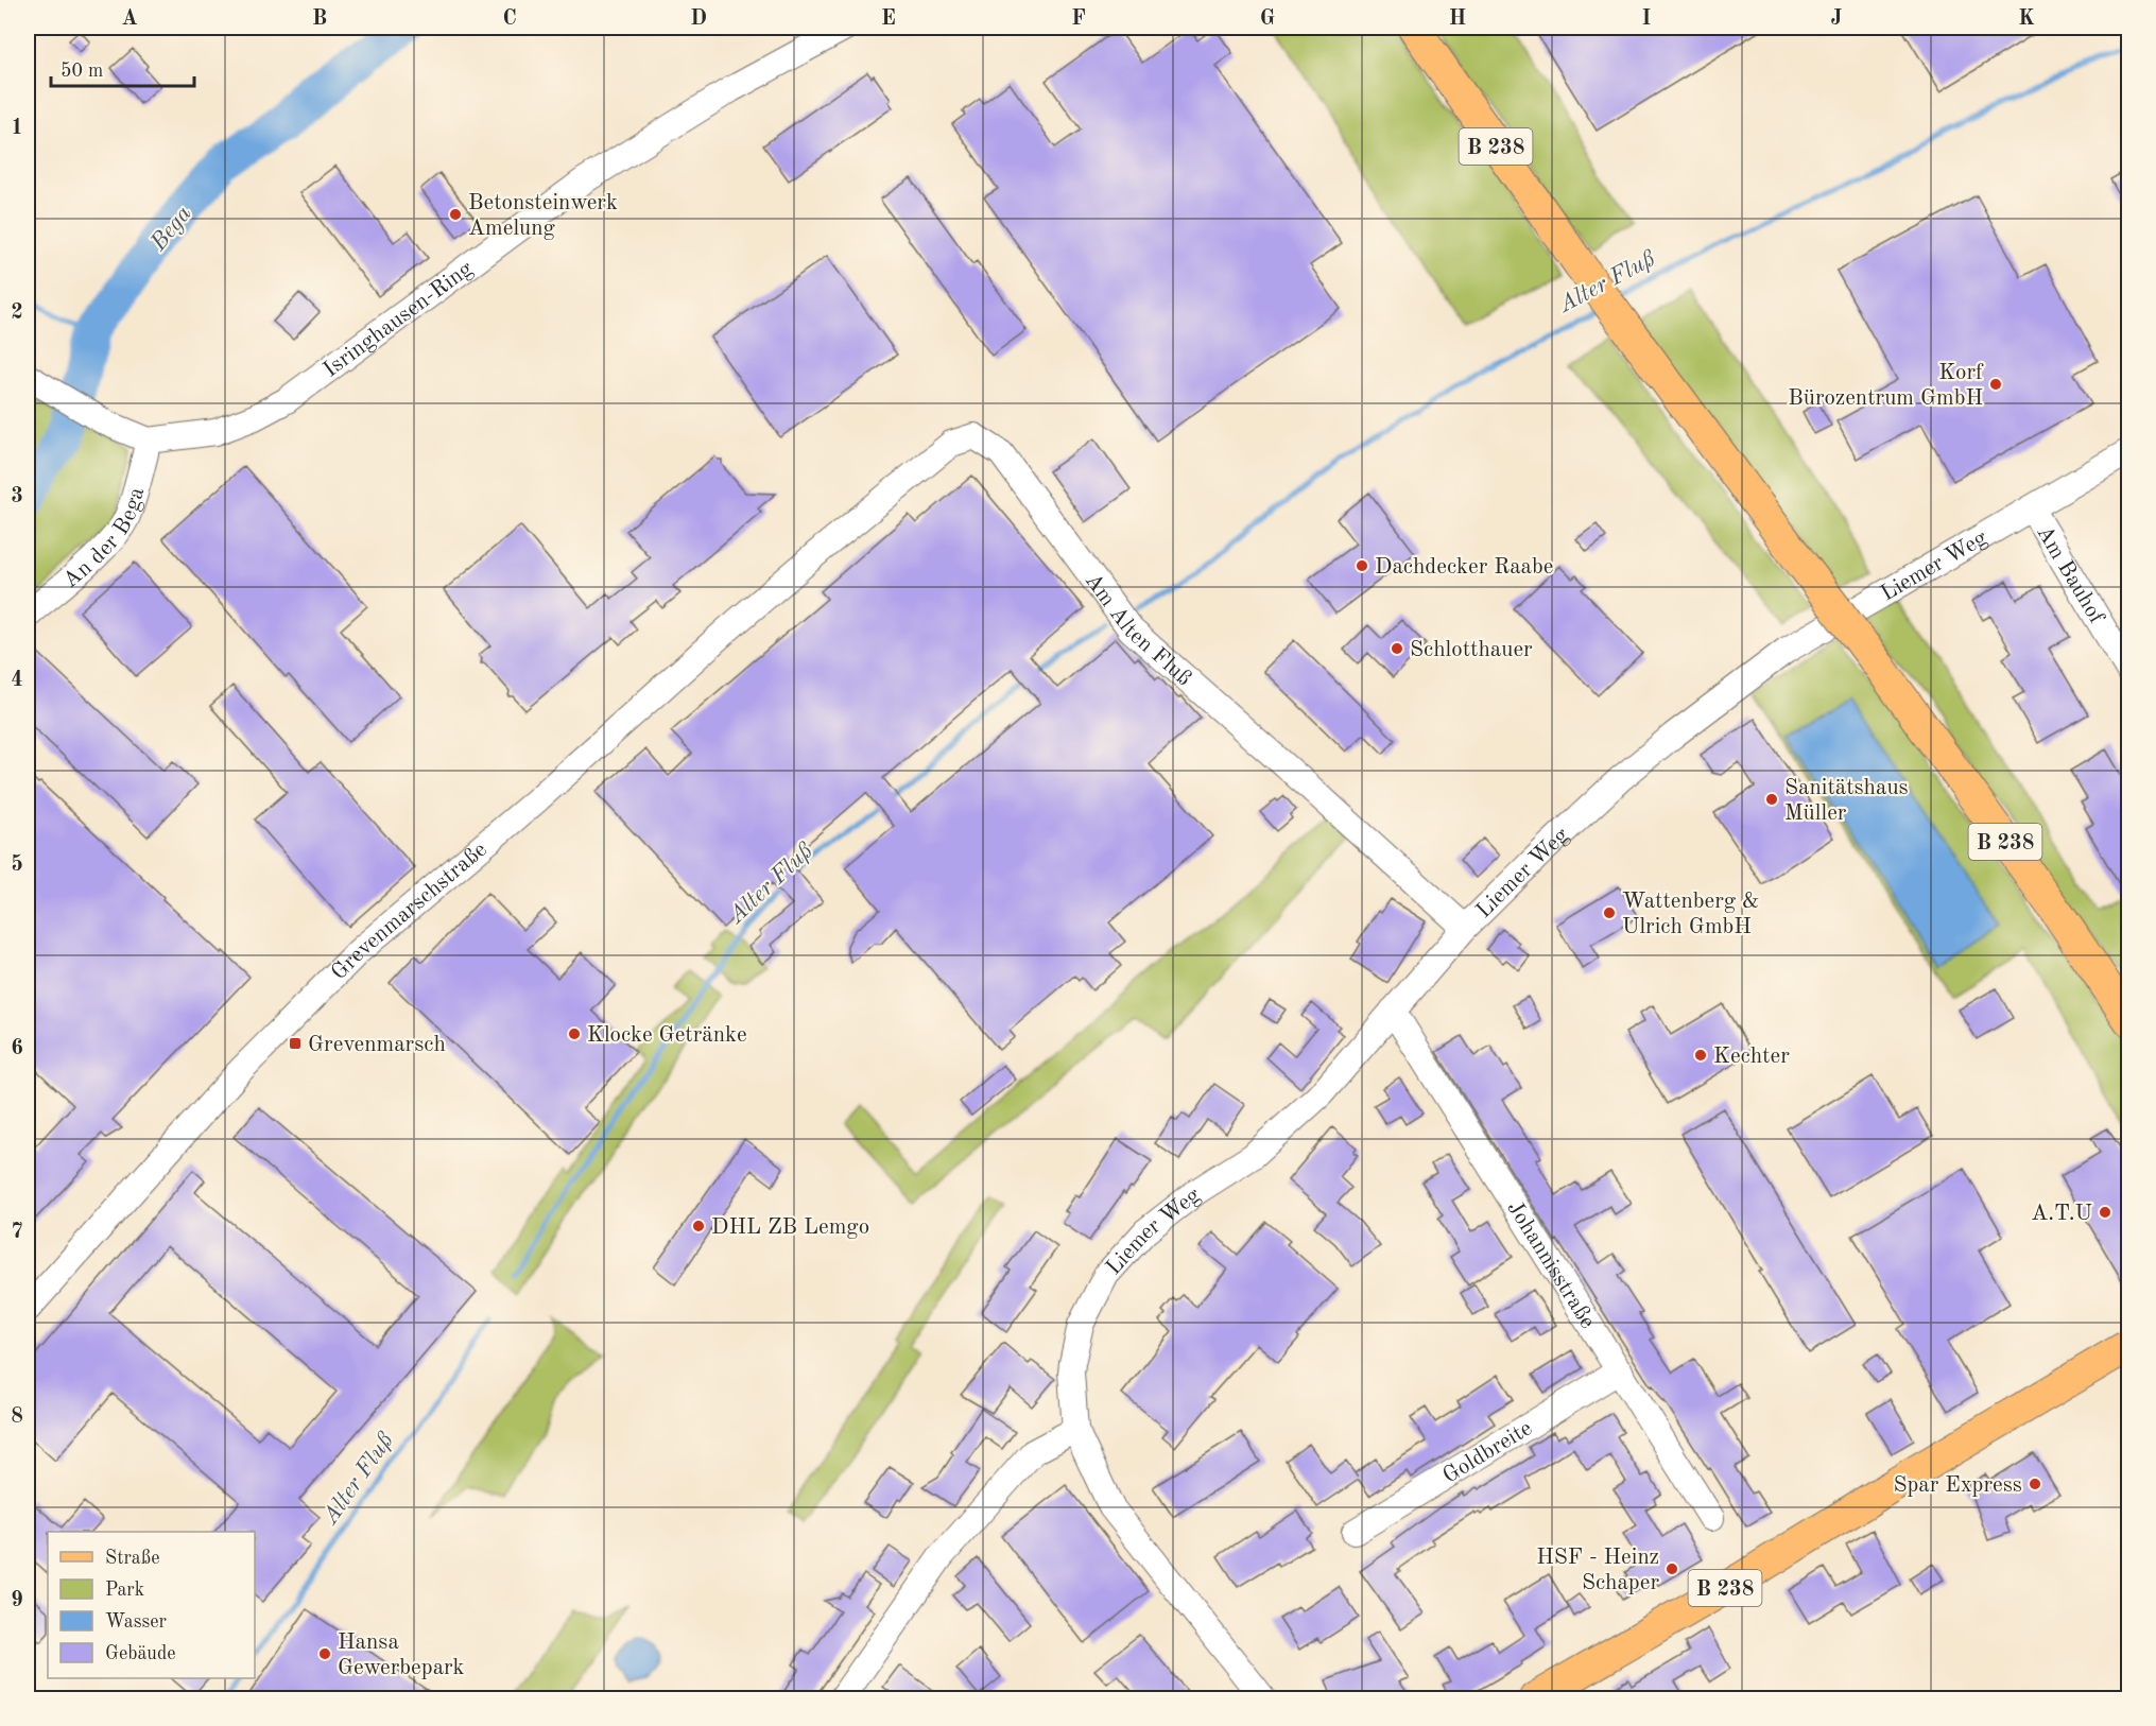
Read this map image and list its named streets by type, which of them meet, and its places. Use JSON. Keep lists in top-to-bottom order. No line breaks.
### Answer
{"streets":{"main road":["B 238"],"street":["Isringhausen-Ring","An der Bega","Liemer Weg","Am Bauhof","Am Alten Fluß","Grevenmarschstraße","Johannisstraße","Goldbreite"]},"crossings":[["Isringhausen-Ring","An der Bega"],["Liemer Weg","Am Bauhof"],["Liemer Weg","Am Alten Fluß"],["Liemer Weg","Johannisstraße"],["Am Alten Fluß","Grevenmarschstraße"],["Johannisstraße","Goldbreite"]],"water":["Bega","Alter Fluß"],"places":{"other":["Betonsteinwerk Amelung","Korf Bürozentrum GmbH","Dachdecker Raabe","Schlotthauer","Sanitätshaus Müller","Wattenberg & Ulrich GmbH","Klocke Getränke","Kechter","A.T.U","DHL ZB Lemgo","Spar Express","HSF - Heinz Schaper","Hansa Gewerbepark"],"transit":["Grevenmarsch"]},"legend":["Straße","Park","Wasser","Gebäude"],"scale_bar":"50 m","grid":{"columns":["A","B","C","D","E","F","G","H","I","J","K"],"rows":["1","2","3","4","5","6","7","8","9"]}}
